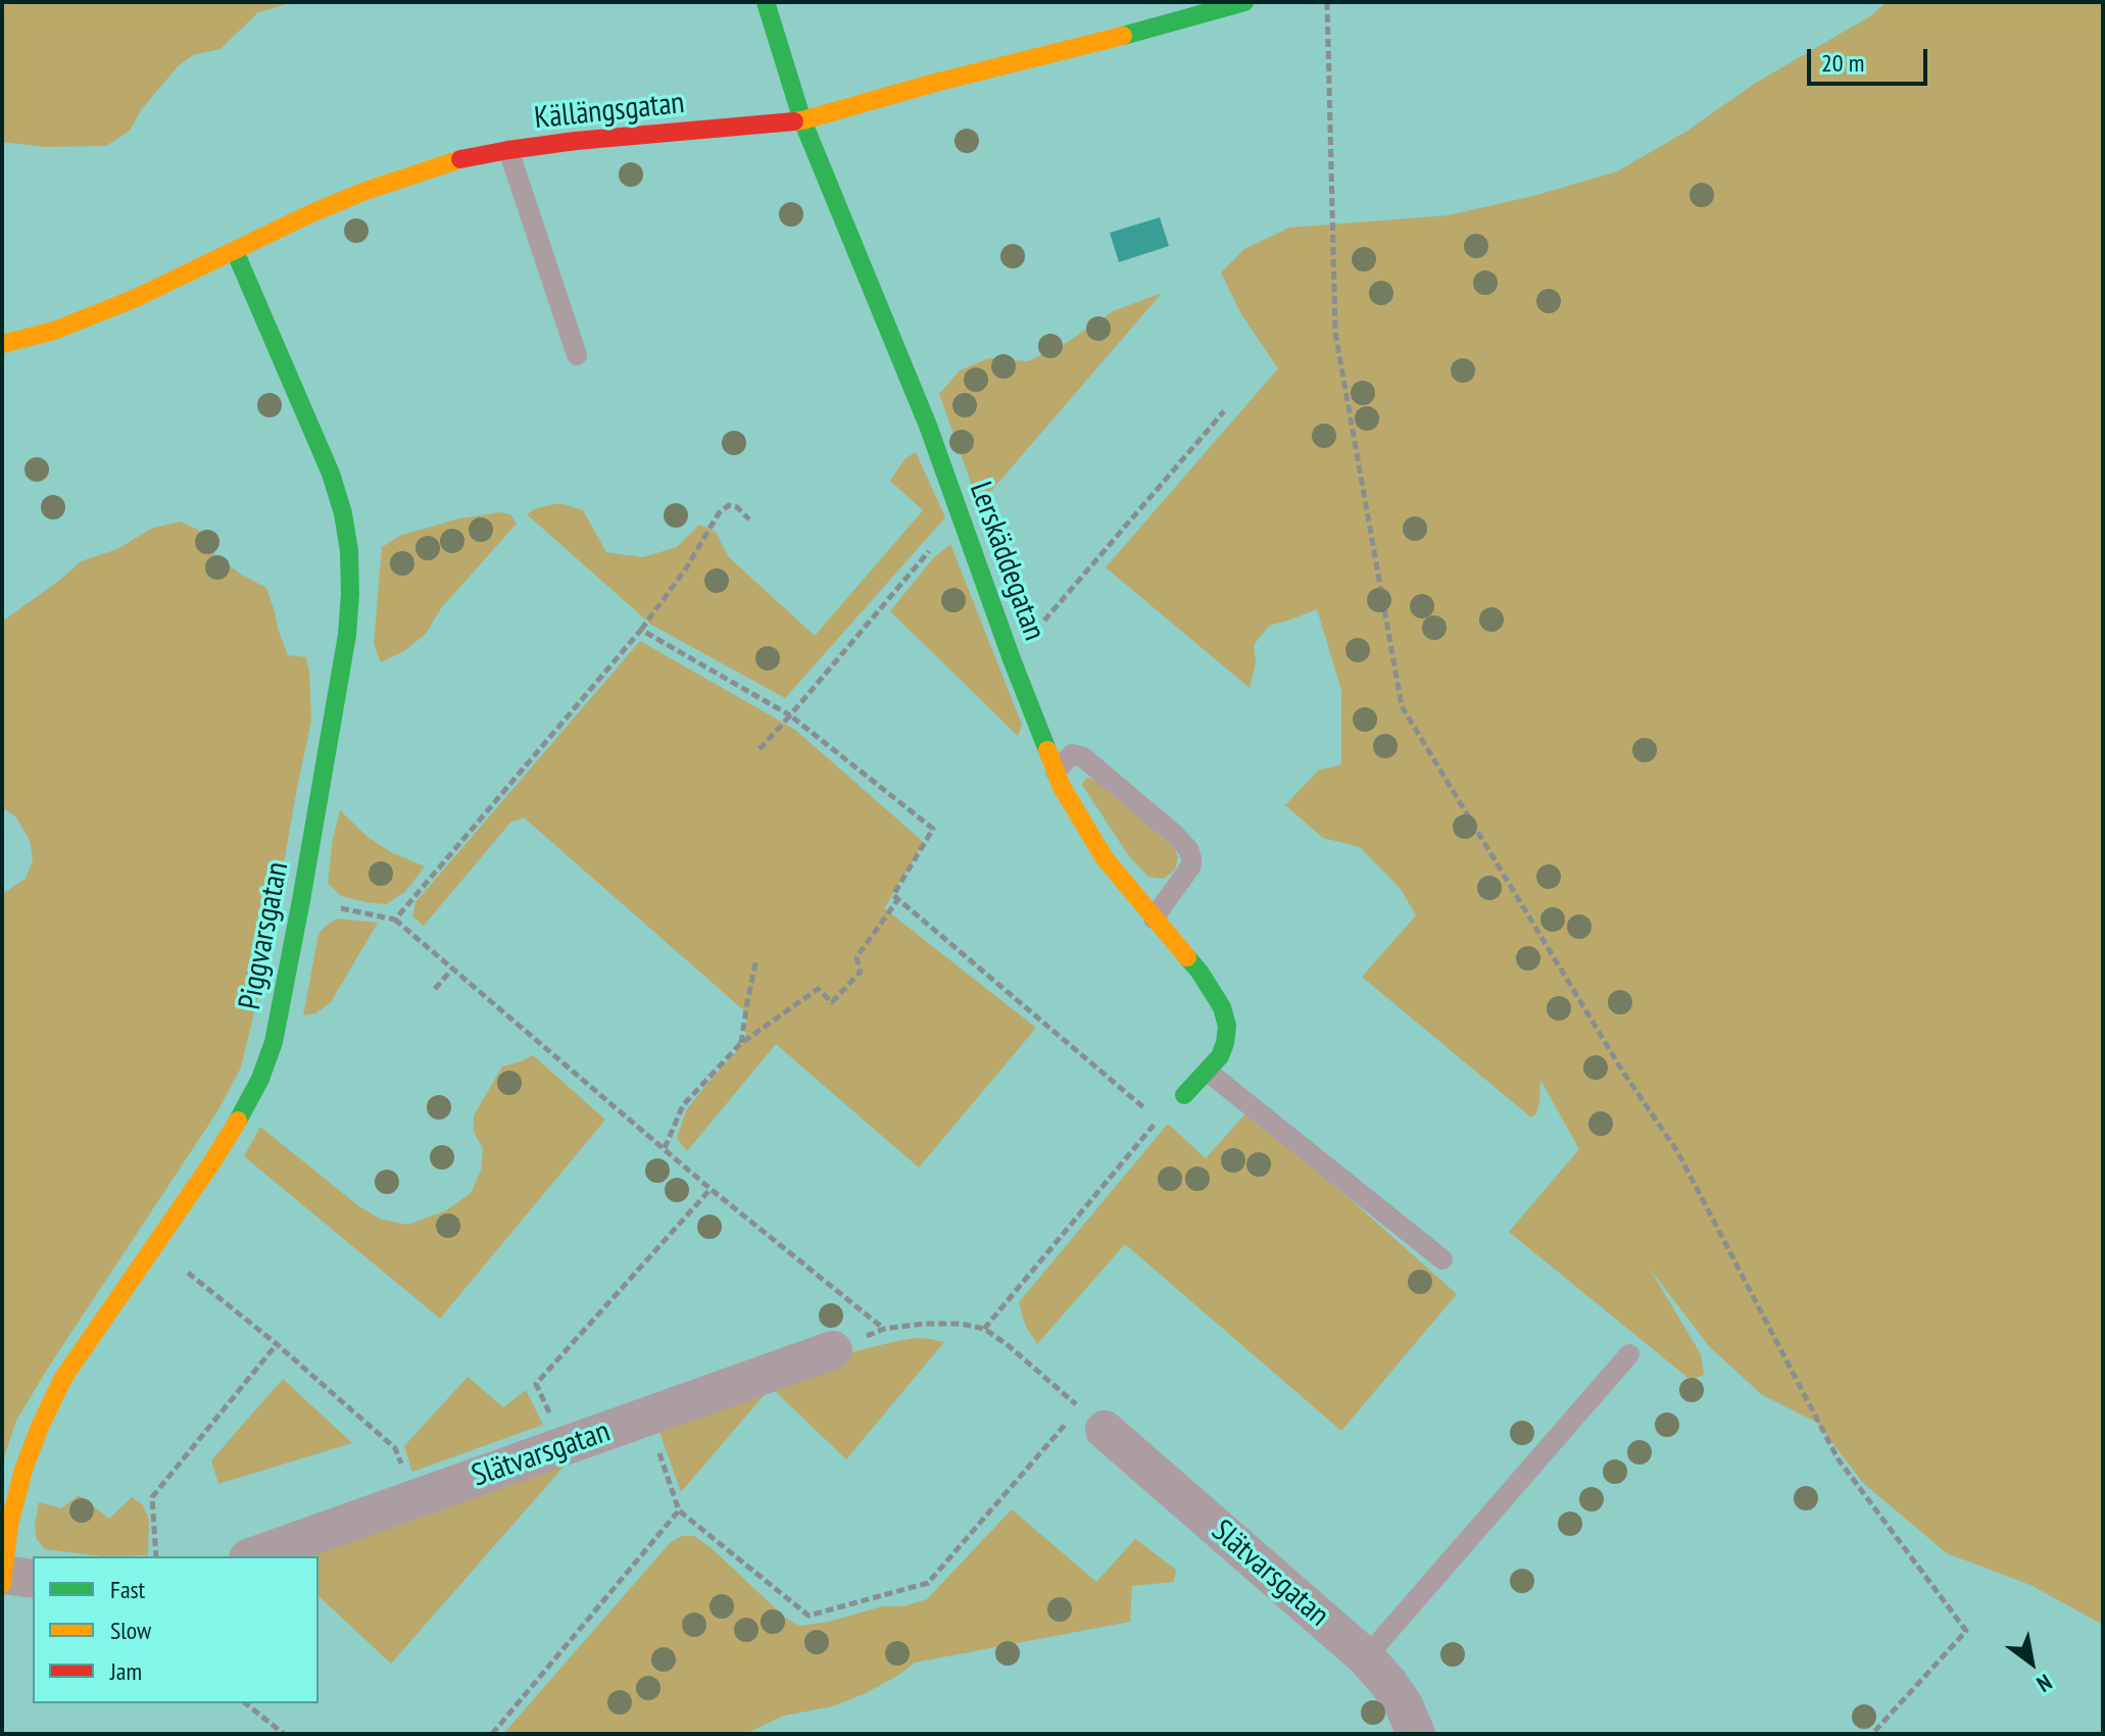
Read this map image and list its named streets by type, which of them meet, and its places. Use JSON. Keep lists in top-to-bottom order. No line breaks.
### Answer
{"streets":{"street":["Källängsgatan","Lerskäddegatan","Piggvarsgatan","Slätvarsgatan"]},"crossings":[["Källängsgatan","Lerskäddegatan"],["Källängsgatan","Piggvarsgatan"]],"legend":["Fast","Slow","Jam"],"scale_bar":"20 m","north":"bottom right"}
